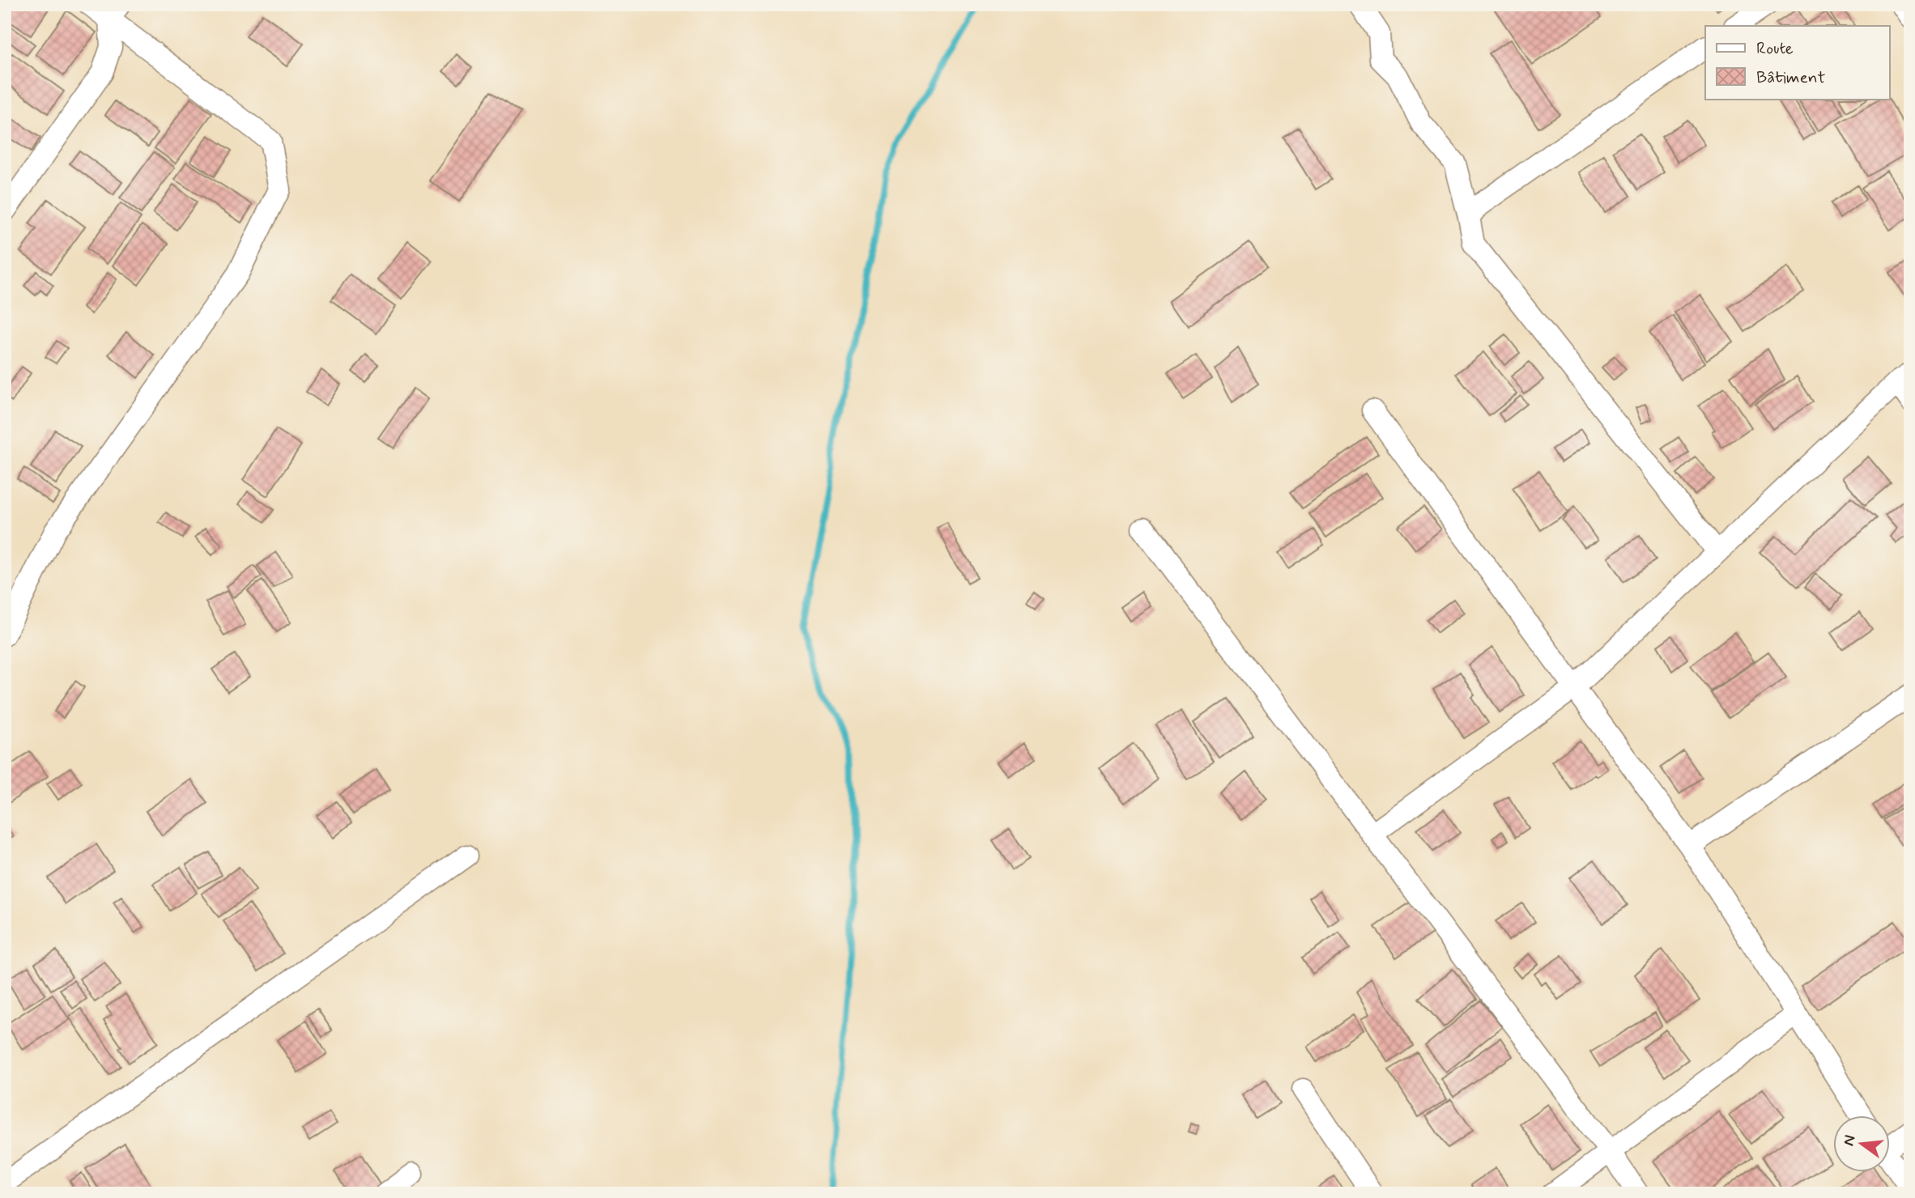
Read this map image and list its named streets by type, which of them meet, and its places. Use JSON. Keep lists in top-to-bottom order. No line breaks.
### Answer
{"legend":["Route","Bâtiment"],"north":"left"}
